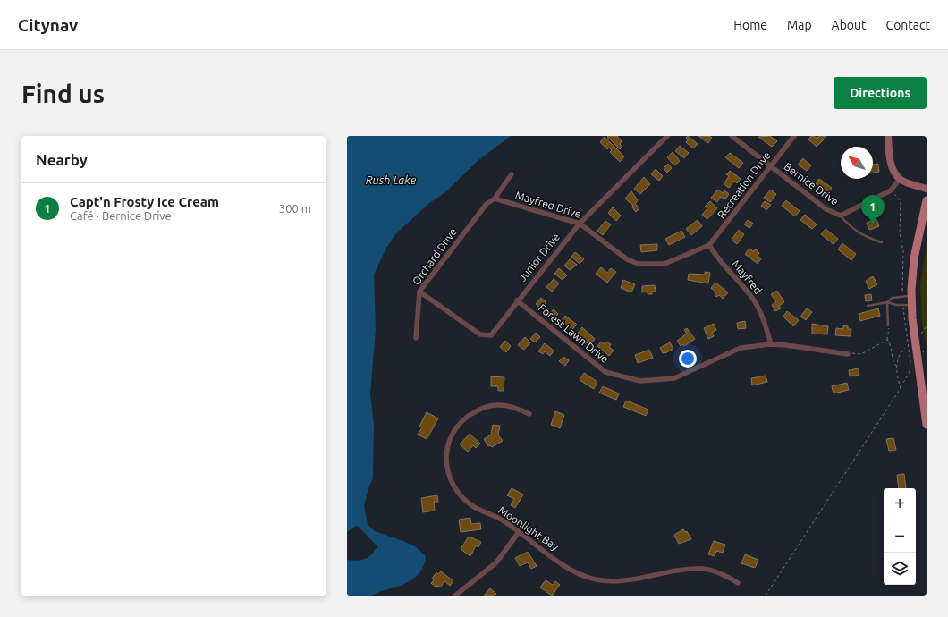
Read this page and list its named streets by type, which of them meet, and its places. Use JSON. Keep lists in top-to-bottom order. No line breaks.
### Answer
{"streets":{"street":["Bernice Drive","Recreation Drive","Mayfred Drive","Orchard Drive","Junior Drive","Mayfred","Forest Lawn Drive","Moonlight Bay"]},"crossings":[["Bernice Drive","Recreation Drive"],["Recreation Drive","Mayfred Drive"],["Recreation Drive","Mayfred"],["Mayfred Drive","Orchard Drive"],["Mayfred Drive","Junior Drive"],["Mayfred Drive","Mayfred"],["Orchard Drive","Junior Drive"],["Junior Drive","Forest Lawn Drive"],["Mayfred","Forest Lawn Drive"]],"water":["Rush Lake"],"north":"top left","page":{"header":"Citynav","nav":["Home","Map","About","Contact"],"buttons":"Directions","title":"Find us","heading":"Nearby","list":[{"mark":"1","name":"Capt'n Frosty Ice Cream","note":"Café · Bernice Drive","value":"300 m"}],"pins":"1","map_buttons":["+","−"]}}
